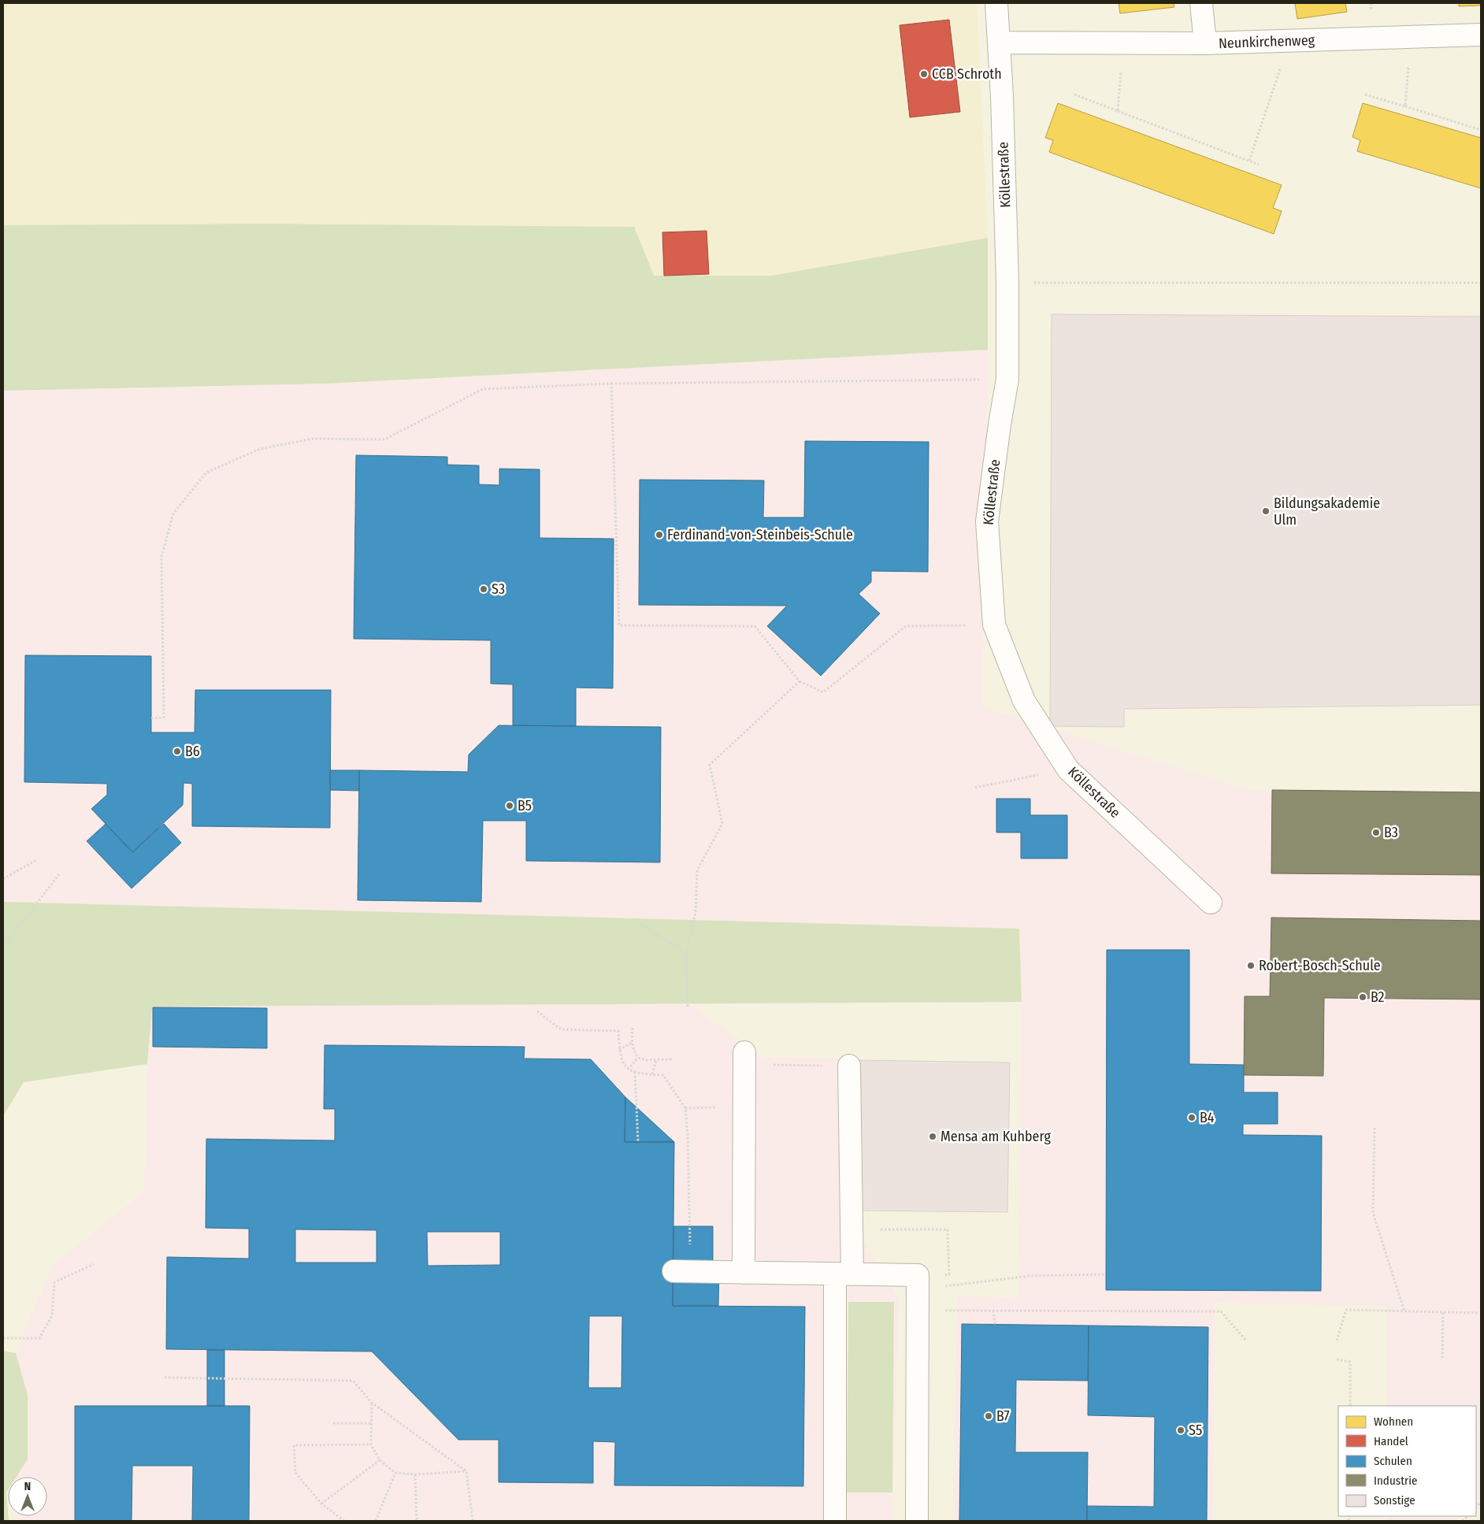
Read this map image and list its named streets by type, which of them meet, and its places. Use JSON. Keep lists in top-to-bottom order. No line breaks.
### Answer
{"streets":{"street":["Neunkirchenweg","Köllestraße"]},"crossings":[["Neunkirchenweg","Köllestraße"]],"places":["CCB Schroth","Bildungsakademie Ulm","Ferdinand-von-Steinbeis-Schule","S3","B6","B5","B3","Robert-Bosch-Schule","B2","B4","Mensa am Kuhberg","B7","S5"],"legend":["Wohnen","Handel","Schulen","Industrie","Sonstige"],"north":"top"}
